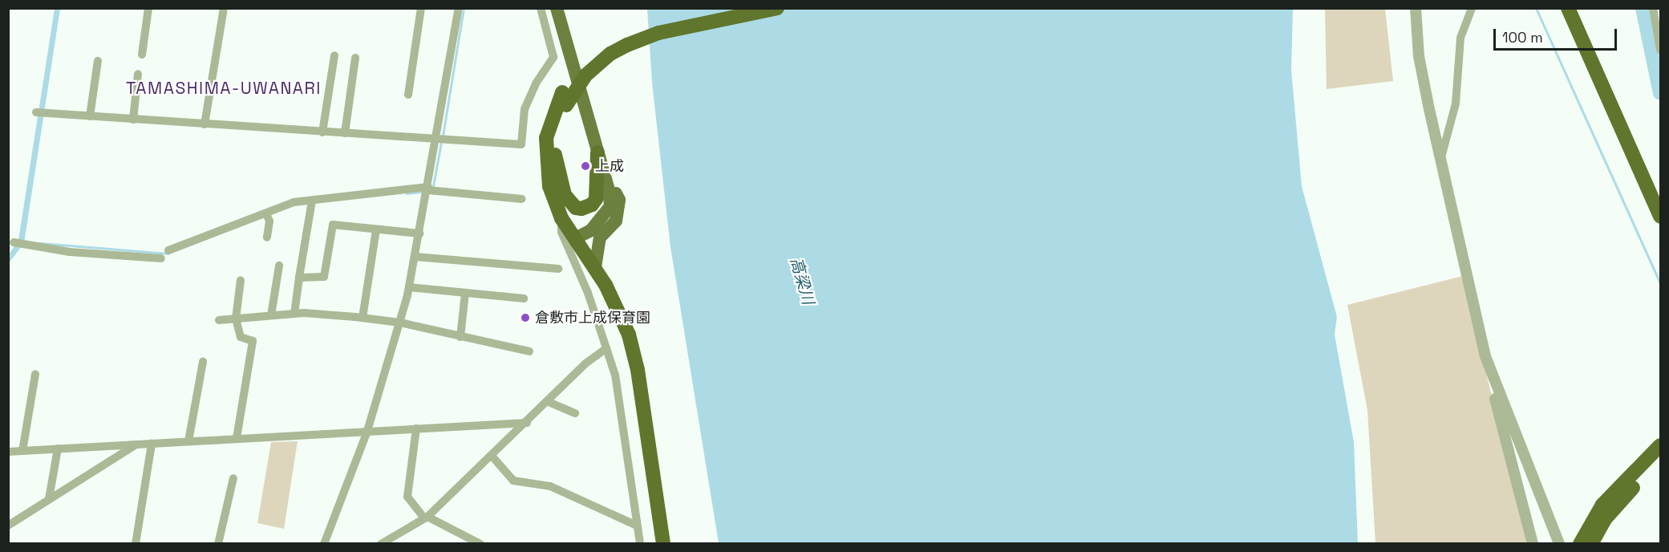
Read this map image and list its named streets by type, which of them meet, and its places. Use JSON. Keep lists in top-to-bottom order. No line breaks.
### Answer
{"districts":["TAMASHIMA-UWANARI"],"water":["高梁川"],"places":["上成","倉敷市上成保育園"],"scale_bar":"100 m"}
